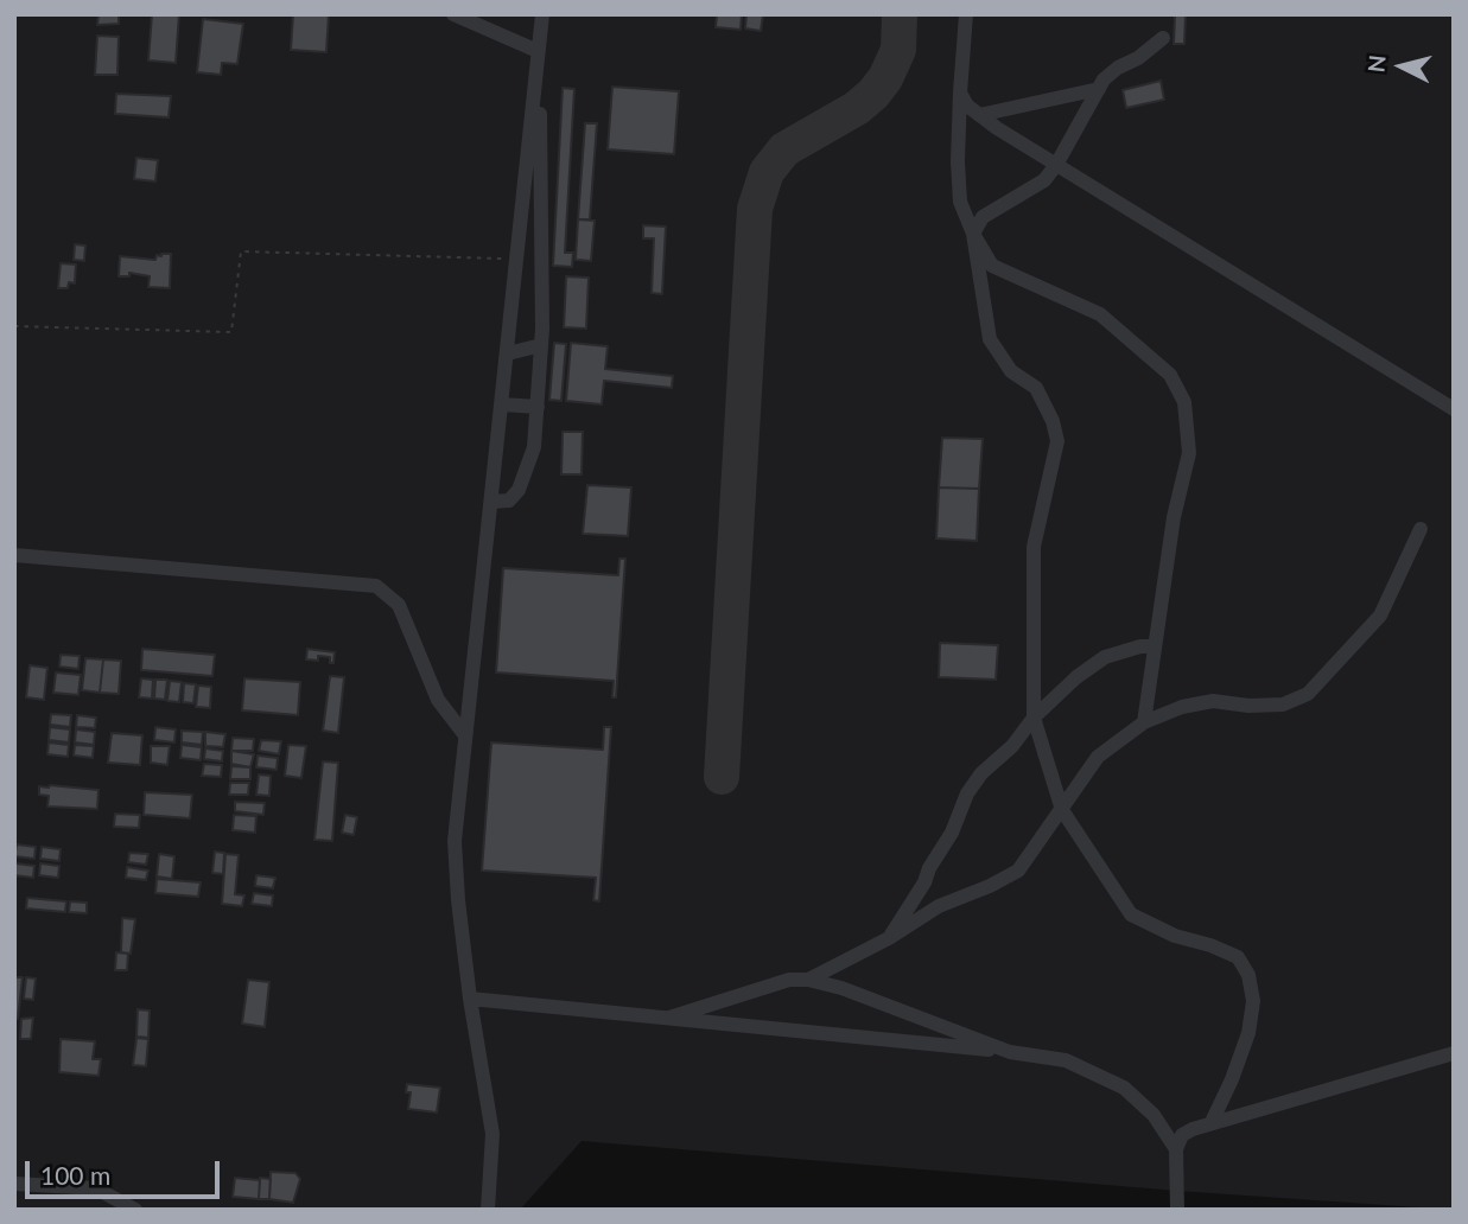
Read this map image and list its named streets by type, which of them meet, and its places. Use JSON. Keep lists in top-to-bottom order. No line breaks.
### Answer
{"scale_bar":"100 m","north":"left"}
